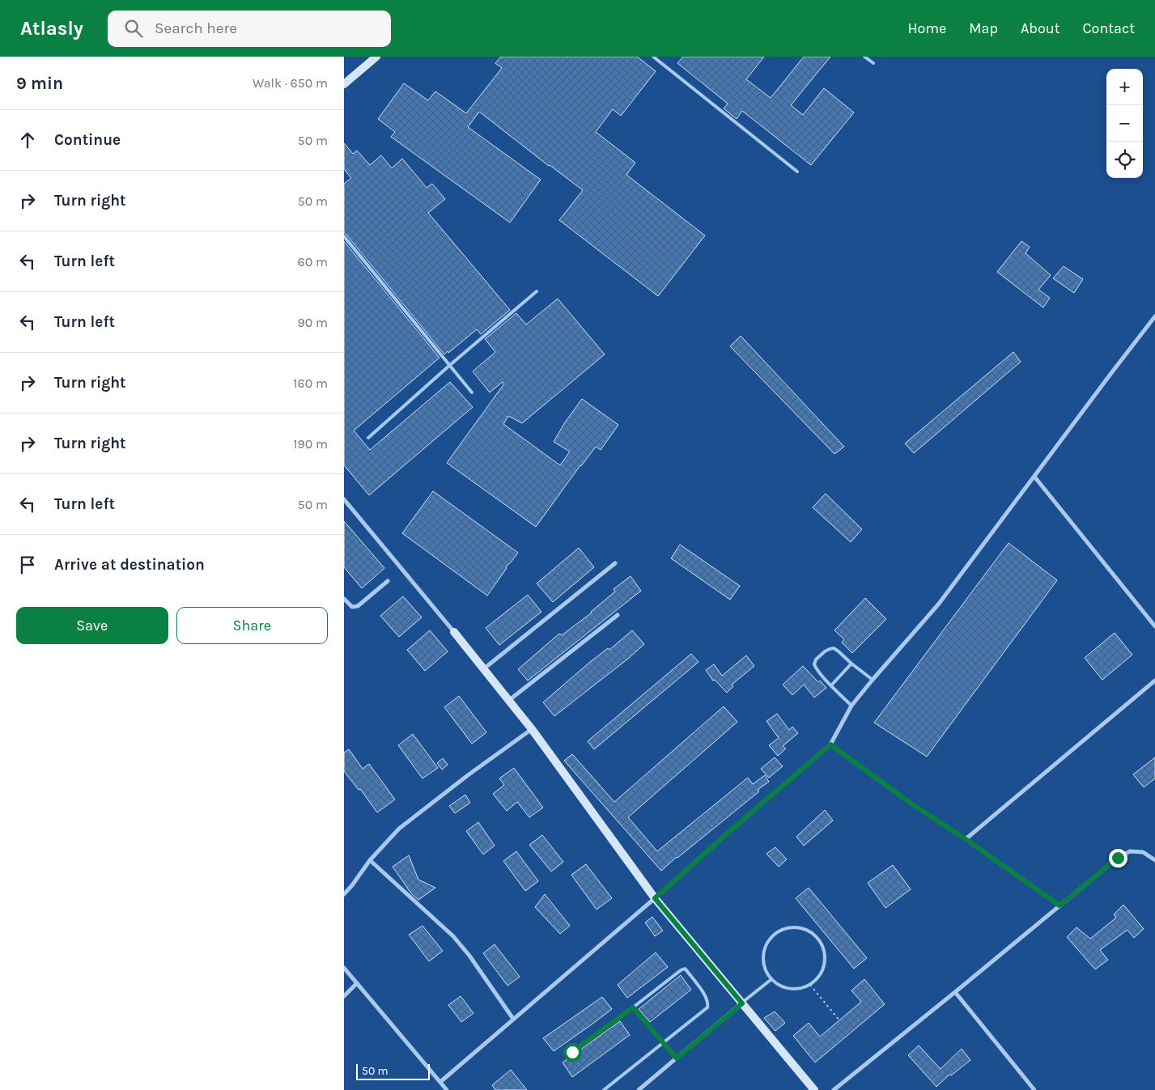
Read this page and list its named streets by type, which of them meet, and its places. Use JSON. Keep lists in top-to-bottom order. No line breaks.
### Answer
{"scale_bar":"50 m","page":{"header":"Atlasly","search":"Search here","nav":["Home","Map","About","Contact"],"heading":["9 min","Walk · 650 m"],"map_buttons":["+","−"],"list":[["Continue","50 m"],["Turn right","50 m"],["Turn left","60 m"],["Turn left","90 m"],["Turn right","160 m"],["Turn right","190 m"],["Turn left","50 m"],"Arrive at destination"],"buttons":["Save","Share"],"scale":"50 m"}}
